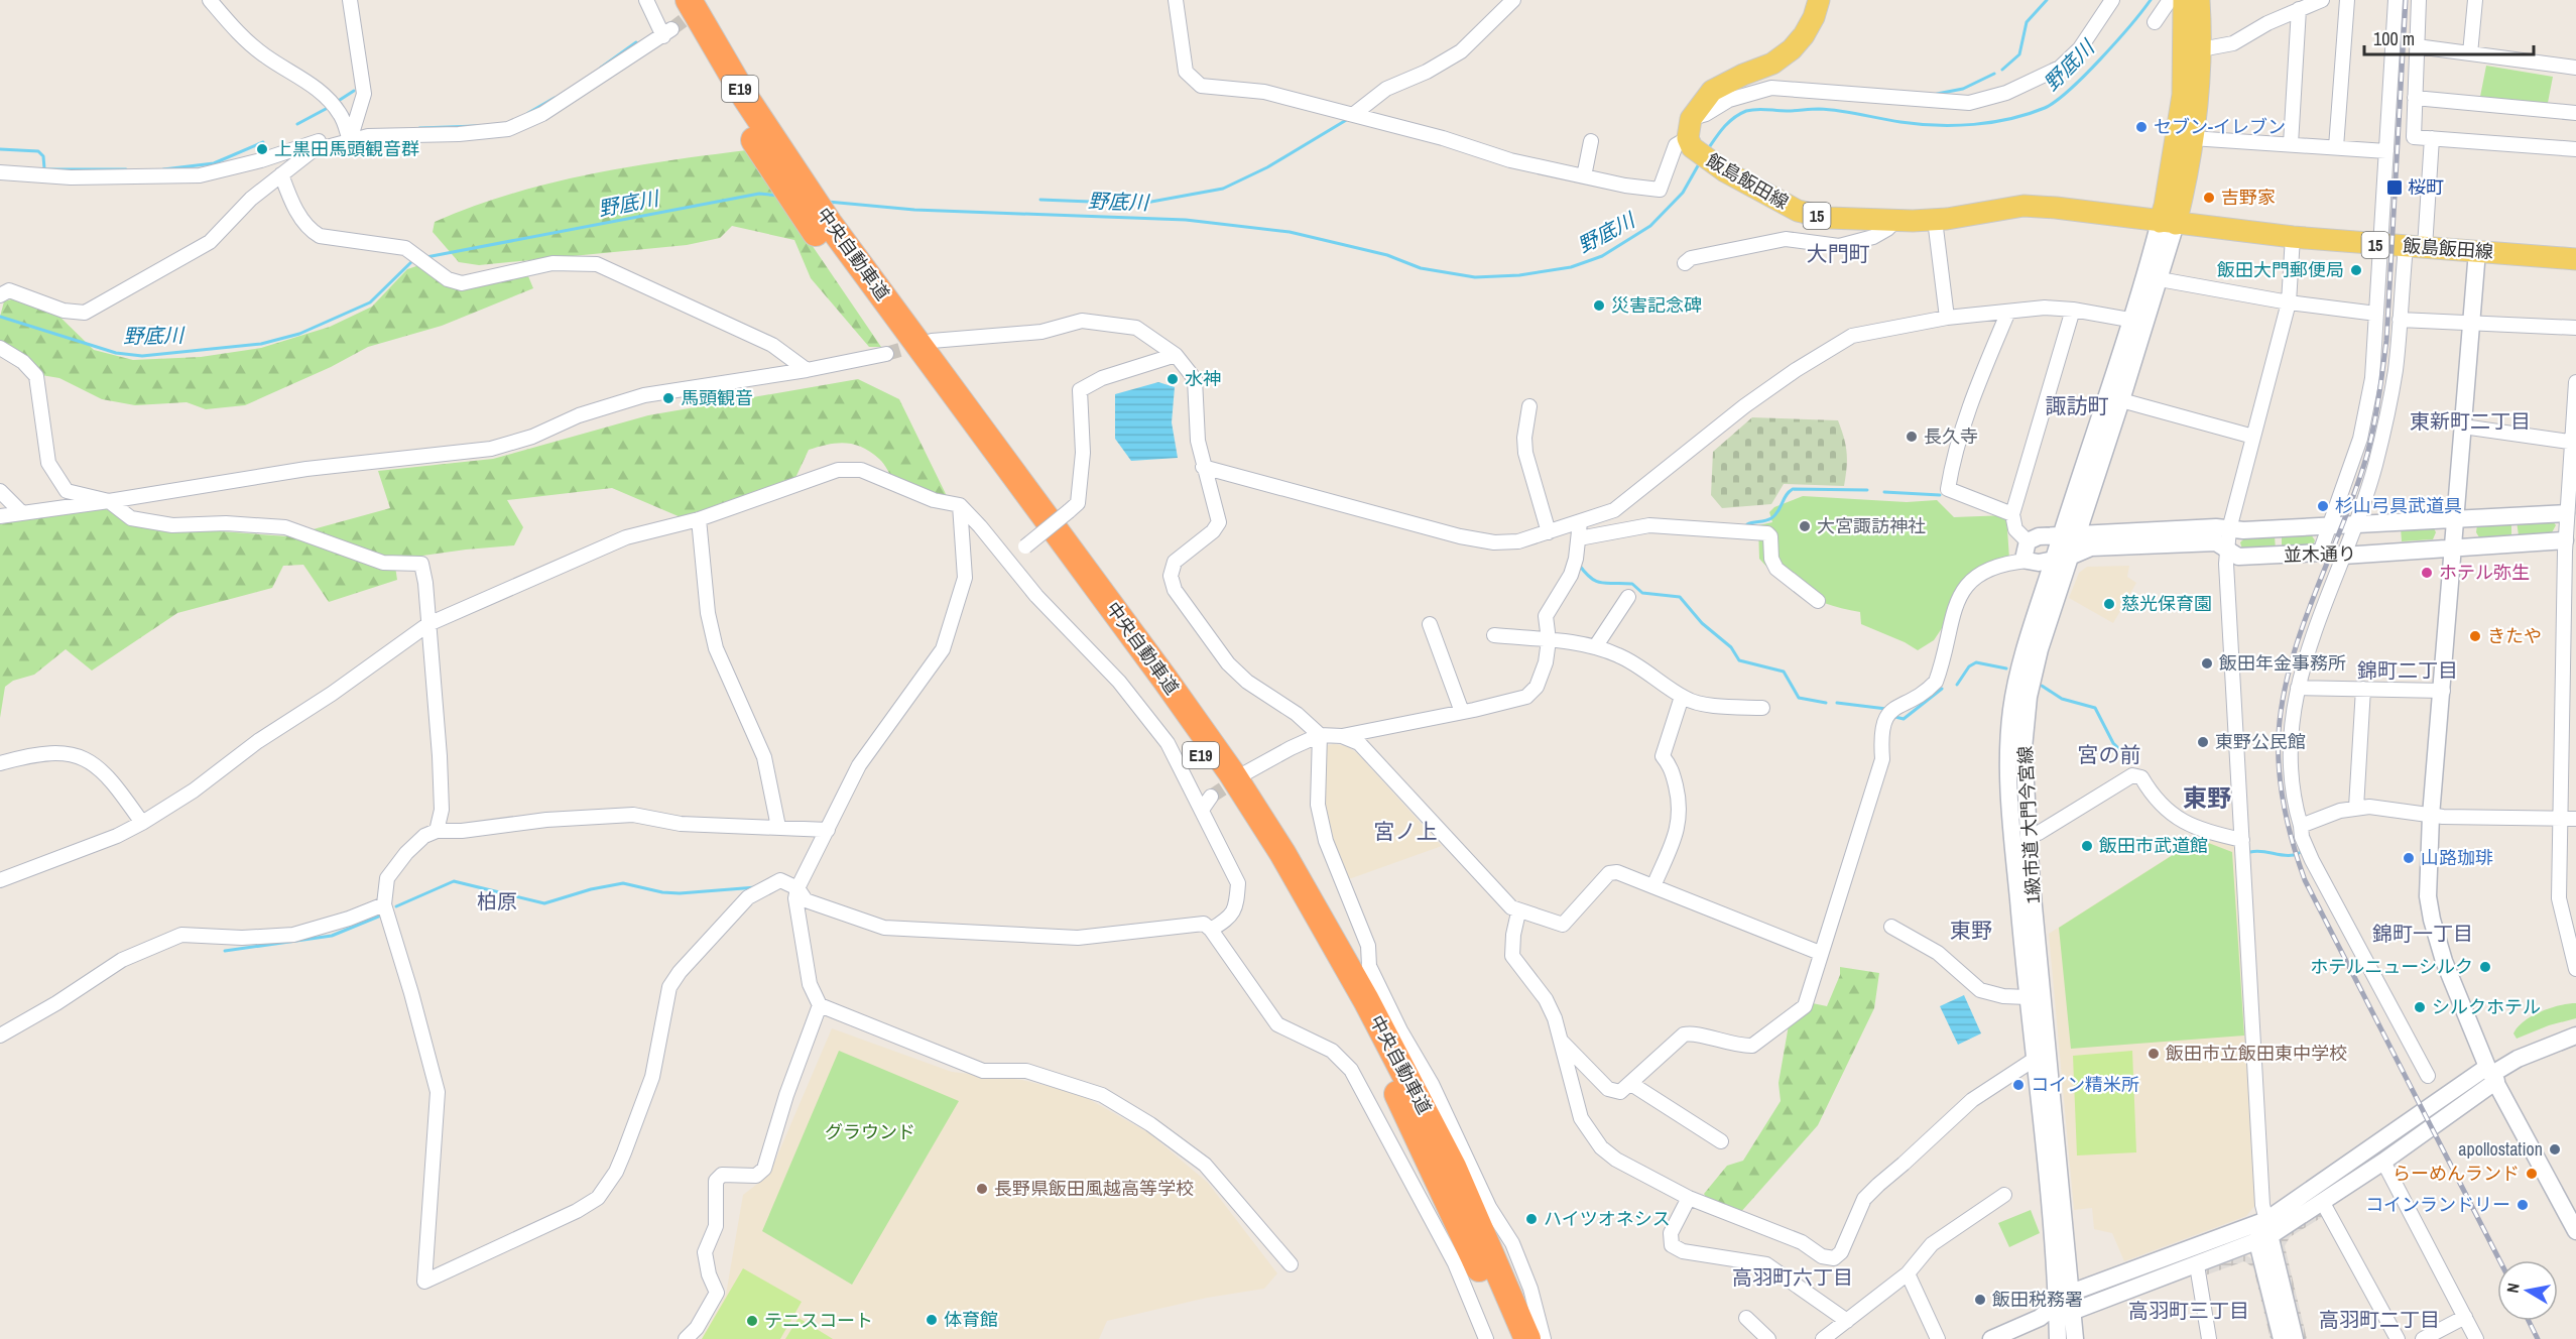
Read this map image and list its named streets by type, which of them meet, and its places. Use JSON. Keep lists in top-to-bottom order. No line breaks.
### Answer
{"streets":{"highway":["E19","中央自動車道"],"main road":["飯島飯田線","15"],"street":["並木通り","1級市道 大門今宮線"]},"crossings":[["飯島飯田線","1級市道 大門今宮線"],["並木通り","1級市道 大門今宮線"]],"districts":["大門町","諏訪町","東新町二丁目","錦町二丁目","宮の前","東野","宮ノ上","柏原","東野","錦町一丁目","高羽町六丁目","高羽町三丁目","高羽町二丁目"],"water":["野底川"],"parks":["グラウンド"],"places":{"other":["セブン-イレブン","上黒田馬頭観音群","吉野家","飯田大門郵便局","災害記念碑","水神","馬頭観音","長久寺","杉山弓具武道具","大宮諏訪神社","ホテル弥生","慈光保育園","きたや","飯田年金事務所","東野公民館","飯田市武道館","山路珈琲","ホテルニューシルク","シルクホテル","飯田市立飯田東中学校","コイン精米所","apollostation","らーめんランド","長野県飯田風越高等学校","コインランドリー","ハイツオネシス","飯田税務署","体育館","テニスコート"],"transit":["桜町"]},"scale_bar":"100 m","north":"left"}
